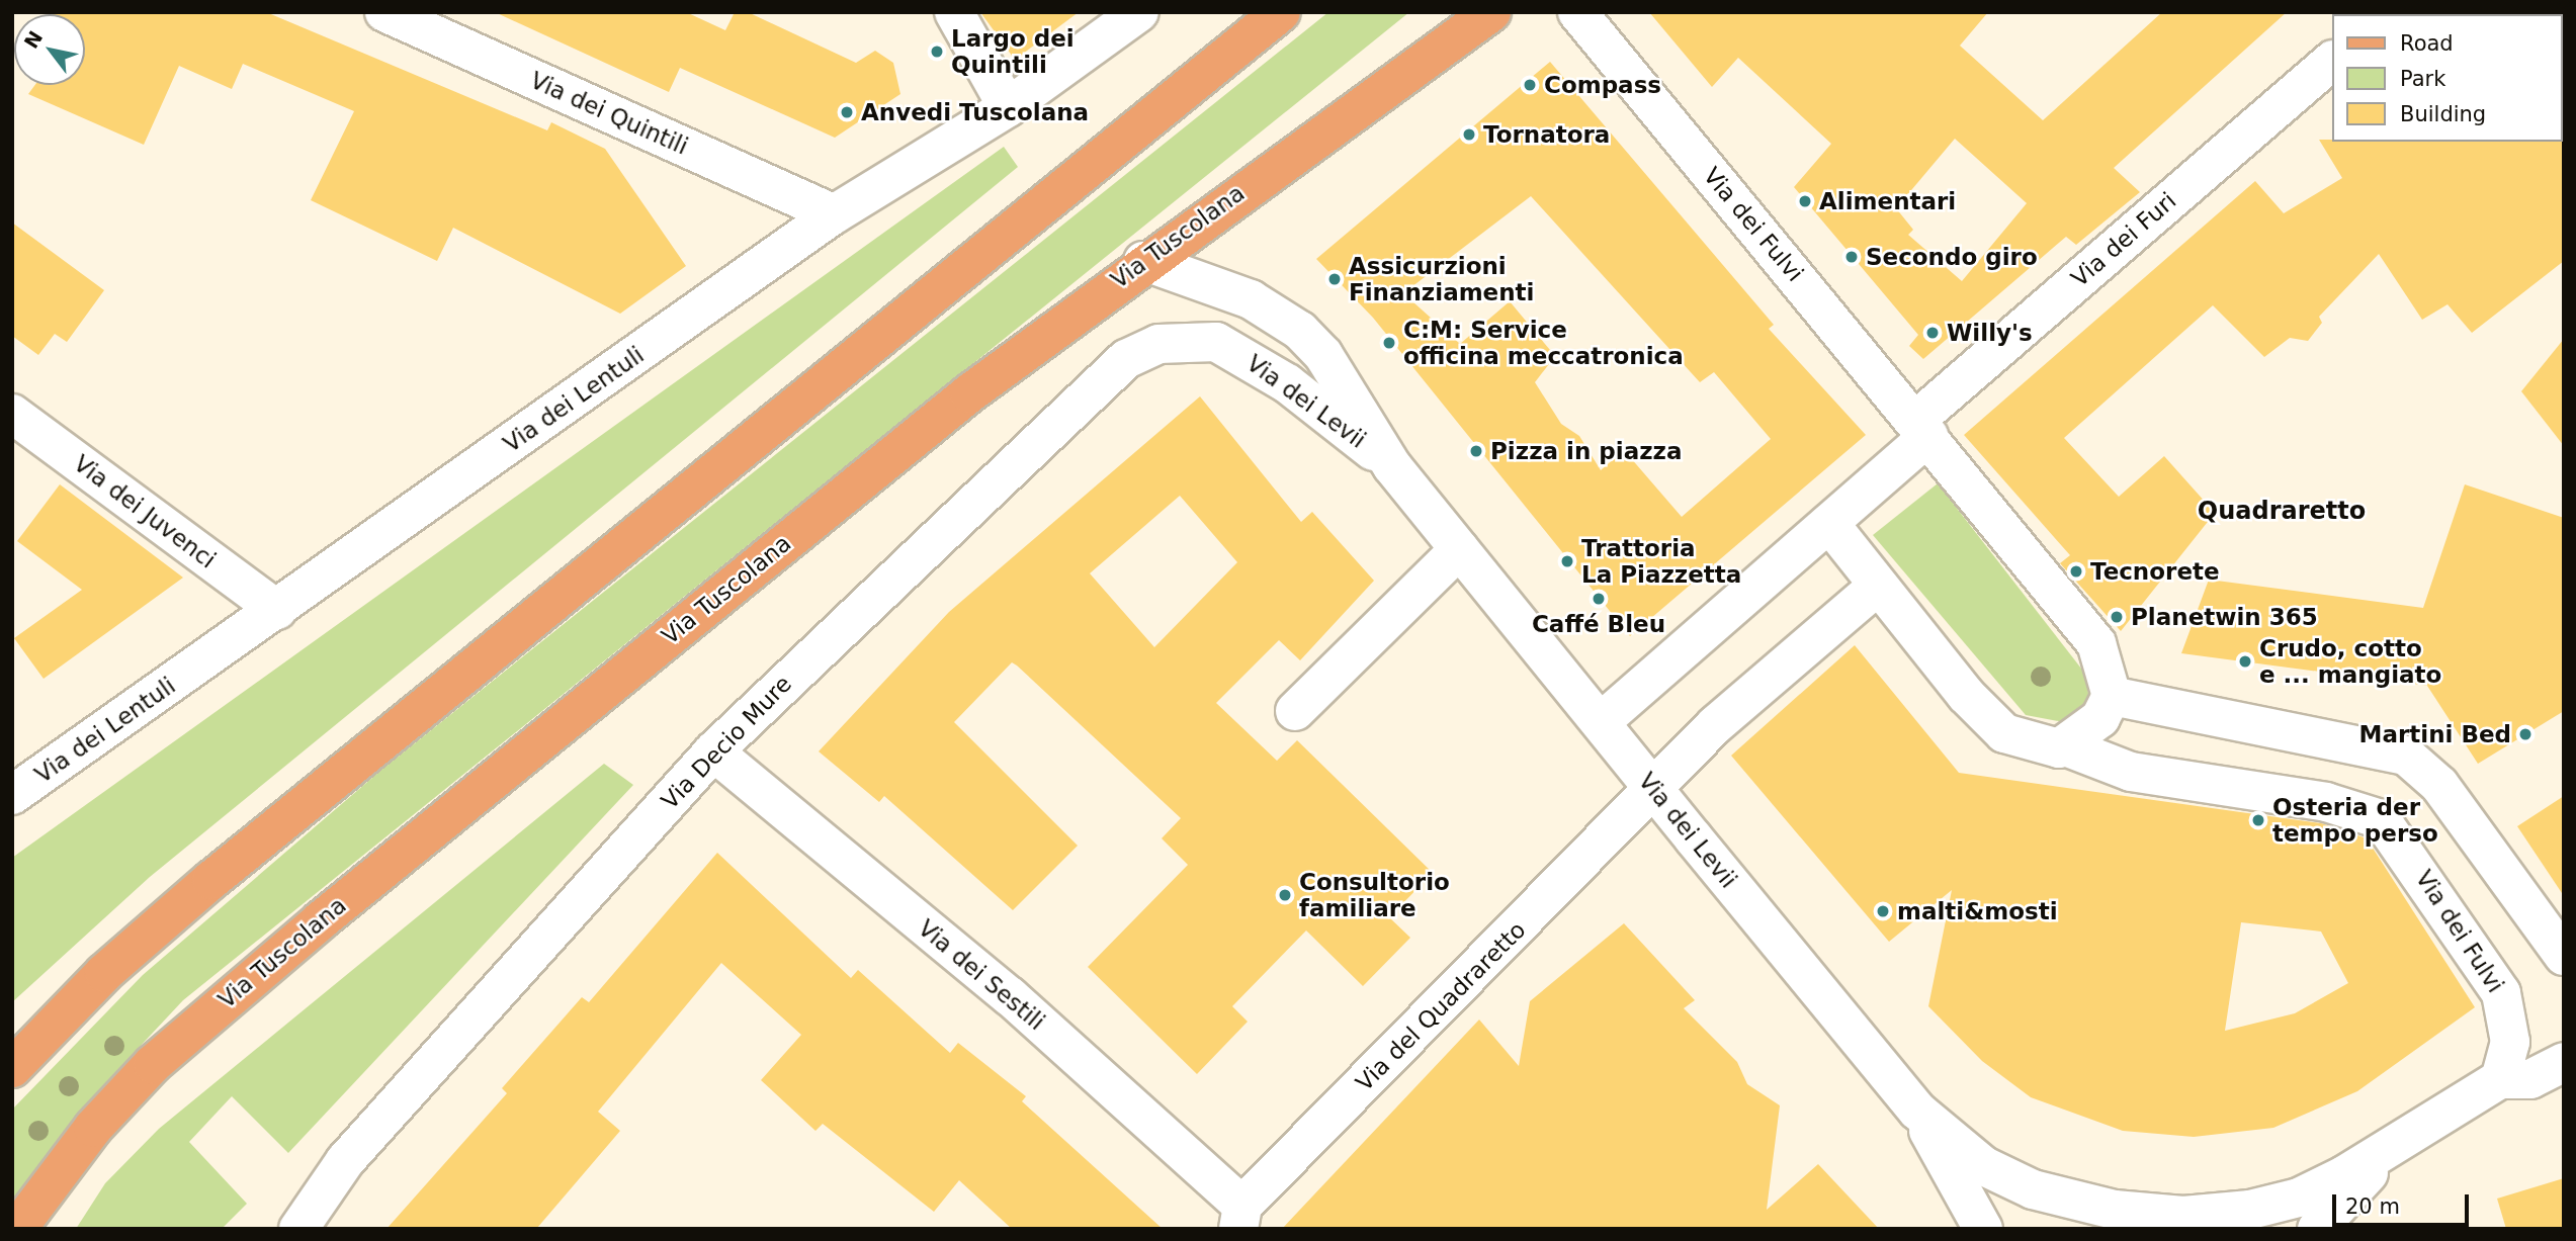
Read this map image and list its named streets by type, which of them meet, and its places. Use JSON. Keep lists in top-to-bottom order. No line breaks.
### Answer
{"streets":{"main road":["Via Tuscolana"],"street":["Via dei Quintili","Via dei Fulvi","Via dei Furi","Via dei Lentuli","Via dei Levii","Via dei Juvenci","Via Decio Mure","Via dei Sestili","Via del Quadraretto"]},"crossings":[["Via dei Quintili","Via dei Lentuli"],["Via dei Fulvi","Via dei Furi"],["Via dei Fulvi","Via del Quadraretto"],["Via Tuscolana","Via dei Levii"],["Via dei Furi","Via dei Levii"],["Via dei Lentuli","Via dei Juvenci"],["Via dei Levii","Via Decio Mure"],["Via dei Levii","Via del Quadraretto"],["Via Decio Mure","Via dei Sestili"],["Via dei Sestili","Via del Quadraretto"]],"districts":["Quadraretto"],"places":["Largo dei Quintili","Compass","Anvedi Tuscolana","Tornatora","Alimentari","Secondo giro","Assicurzioni Finanziamenti","Willy's","C:M: Service officina meccatronica","Pizza in piazza","Trattoria La Piazzetta","Tecnorete","Caffé Bleu","Planetwin 365","Crudo, cotto e ... mangiato","Martini Bed","Osteria der tempo perso","Consultorio familiare","malti&mosti"],"legend":["Road","Park","Building"],"scale_bar":"20 m","north":"top left"}
